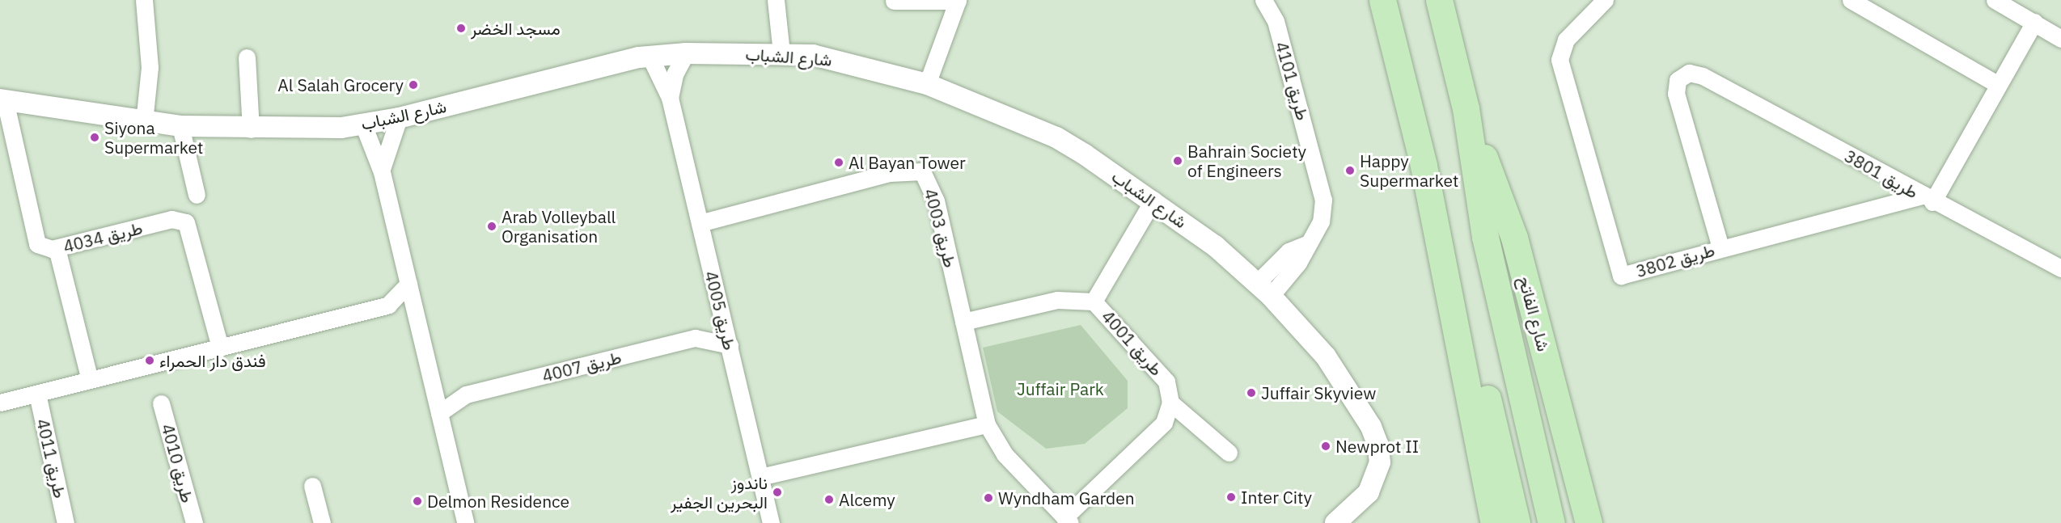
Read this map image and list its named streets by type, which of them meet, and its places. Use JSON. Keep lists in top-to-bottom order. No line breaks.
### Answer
{"streets":{"main road":["شارع الفاتح"],"street":["شارع الشباب","طريق 4101","طريق 3801","طريق 4003","طريق 4034","طريق 3802","طريق 4005","طريق 4001","طريق 4007","طريق 4011","طريق 4010"]},"crossings":[["شارع الشباب","طريق 4101"],["شارع الشباب","طريق 4034"],["شارع الشباب","طريق 4005"],["شارع الشباب","طريق 4001"],["طريق 3801","طريق 3802"],["طريق 4003","طريق 4005"],["طريق 4003","طريق 4001"],["طريق 4005","طريق 4007"]],"parks":["Juffair Park"],"places":["مسجد الخضر","Al Salah Grocery","Siyona Supermarket","Bahrain Society of Engineers","Al Bayan Tower","Happy Supermarket","Arab Volleyball Organisation","فندق دار الحمراء","Juffair Skyview","Newprot II","ناندوز البحرين الجفير","Inter City","Wyndham Garden","Alcemy","Delmon Residence"]}
